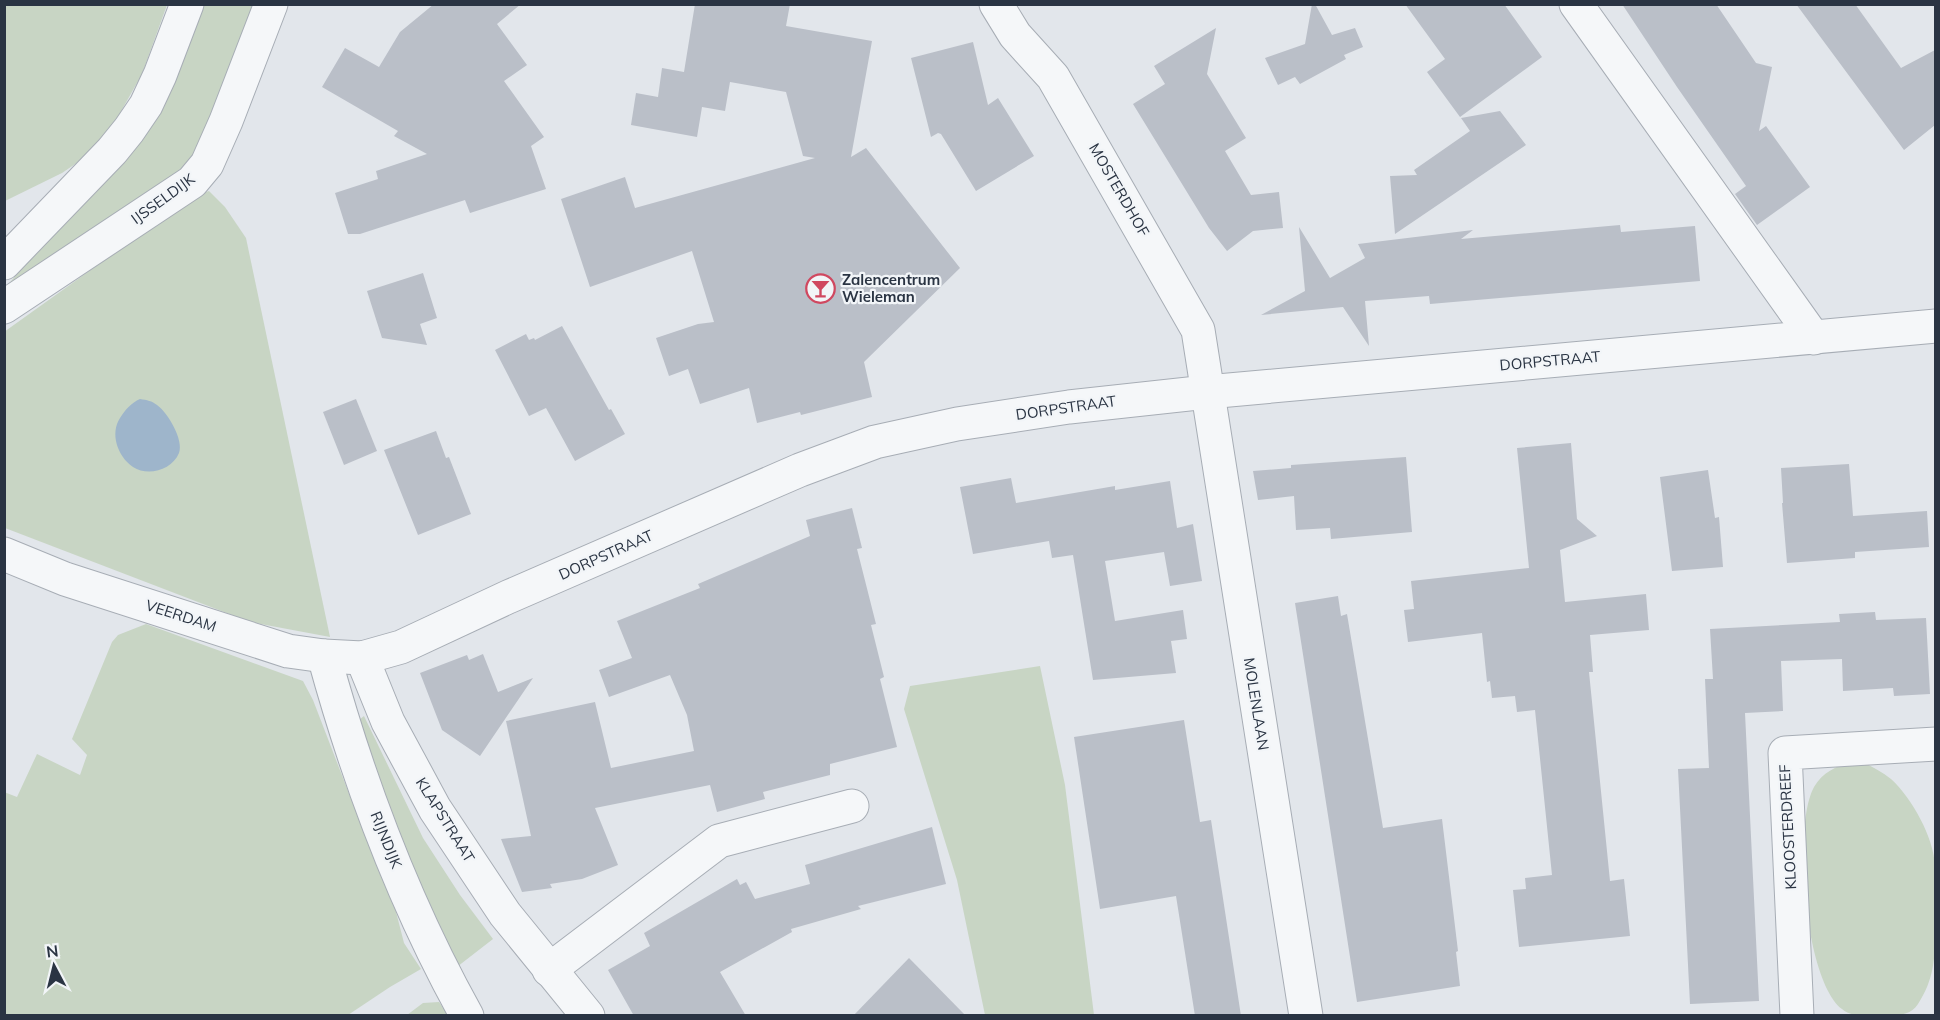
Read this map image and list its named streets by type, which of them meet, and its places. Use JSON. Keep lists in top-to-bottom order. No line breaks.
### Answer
{"streets":{"street":["MOSTERDHOF","IJSSELDIJK","DORPSTRAAT","VEERDAM","MOLENLAAN","KLAPSTRAAT","KLOOSTERDREEF","RIJNDIJK"]},"crossings":[["MOSTERDHOF","DORPSTRAAT"],["MOSTERDHOF","MOLENLAAN"],["DORPSTRAAT","VEERDAM"],["DORPSTRAAT","MOLENLAAN"],["DORPSTRAAT","KLAPSTRAAT"],["VEERDAM","KLAPSTRAAT"],["VEERDAM","RIJNDIJK"]],"places":{"bar":["Zalencentrum Wieleman"]},"north":"top"}
